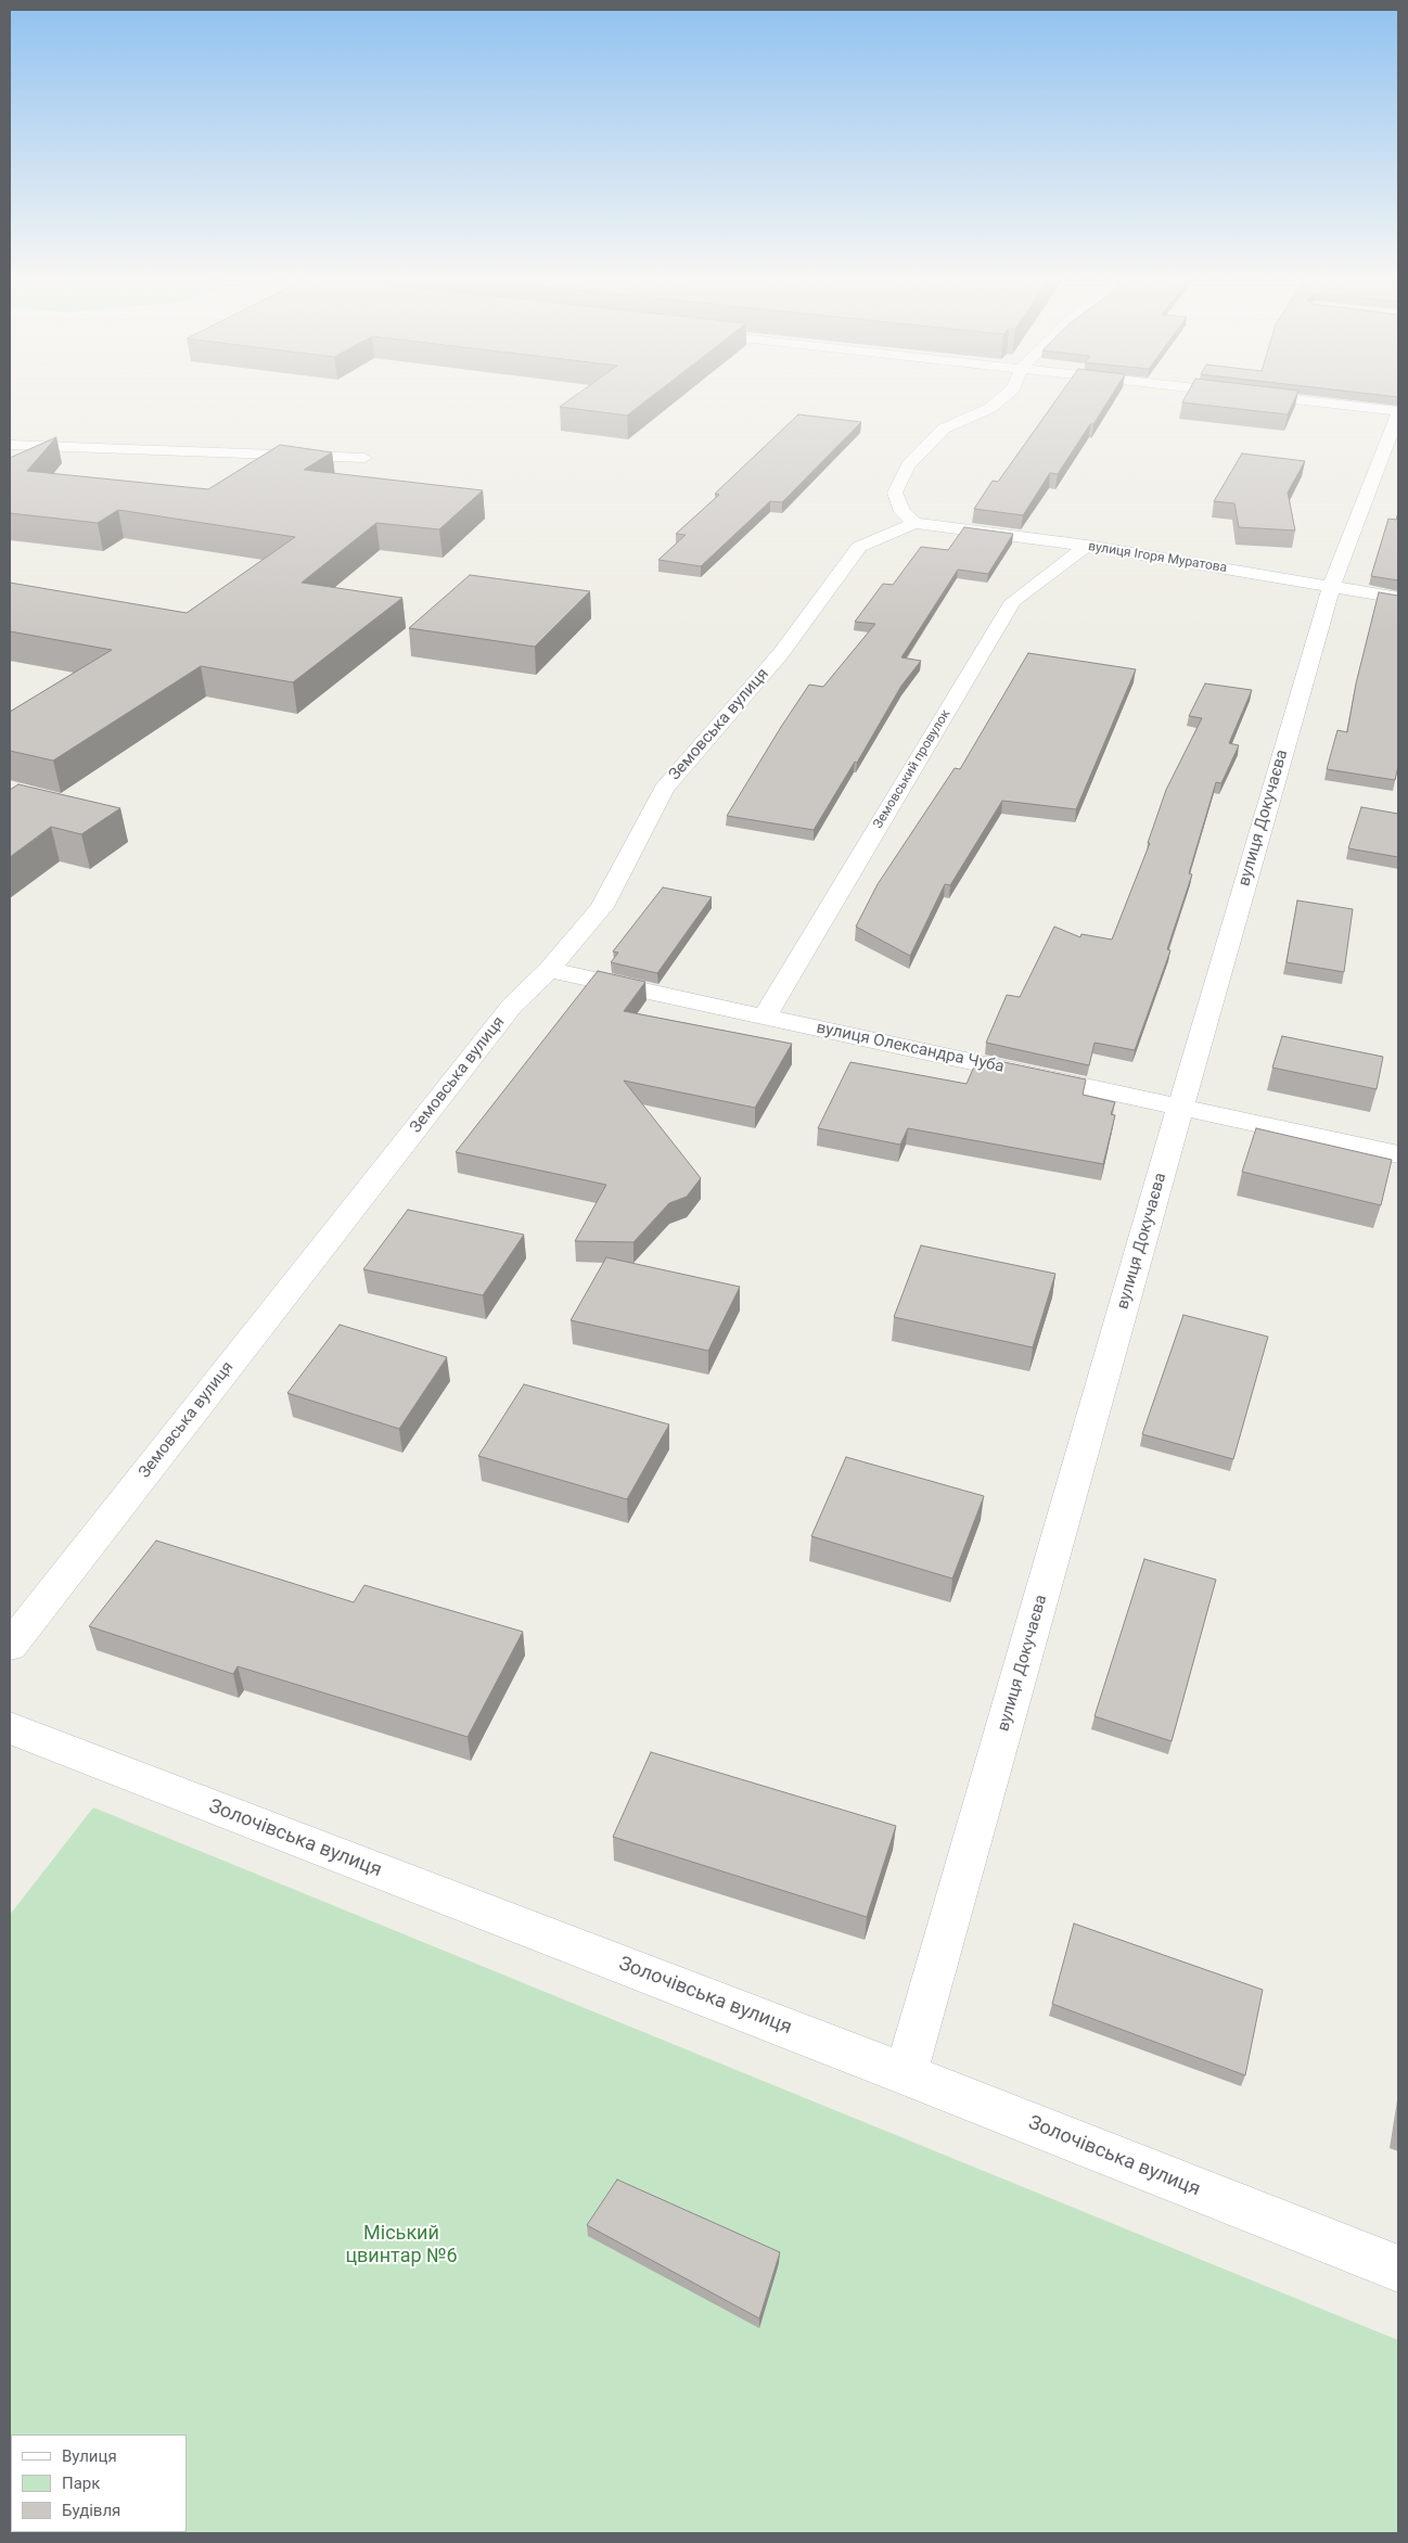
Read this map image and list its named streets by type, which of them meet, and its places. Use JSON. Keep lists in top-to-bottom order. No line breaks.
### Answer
{"streets":{"street":["вулиця Ігоря Муратова","Земовська вулиця","Земовський провулок","вулиця Докучаєва","вулиця Олександра Чуба","Золочівська вулиця"]},"crossings":[["вулиця Ігоря Муратова","Земовська вулиця"],["вулиця Ігоря Муратова","Земовський провулок"],["вулиця Ігоря Муратова","вулиця Докучаєва"],["Земовська вулиця","вулиця Олександра Чуба"],["Земовський провулок","вулиця Олександра Чуба"],["вулиця Докучаєва","вулиця Олександра Чуба"],["вулиця Докучаєва","Золочівська вулиця"]],"parks":["Міський цвинтар №6"],"legend":["Вулиця","Парк","Будівля"]}
